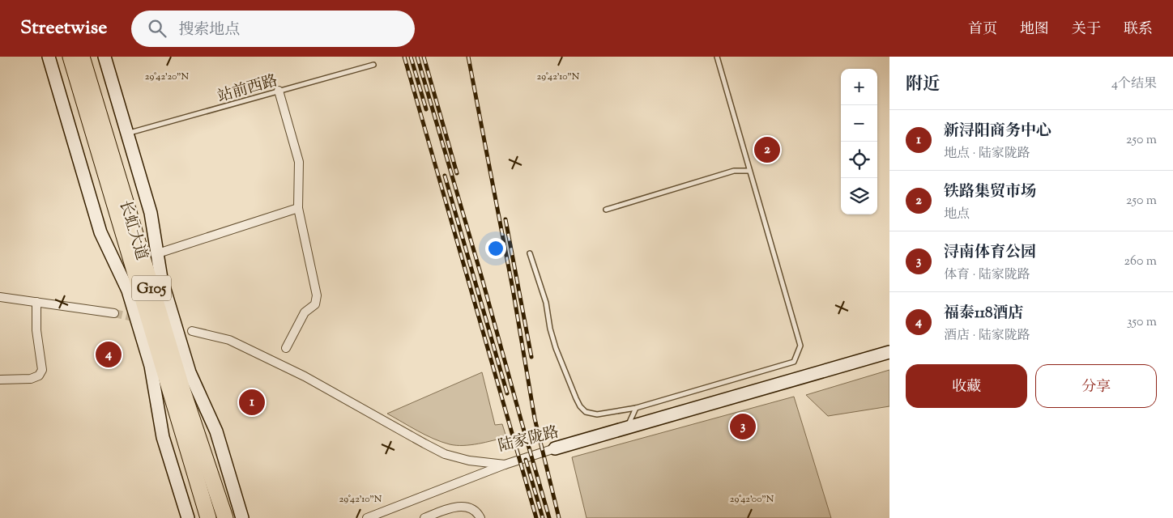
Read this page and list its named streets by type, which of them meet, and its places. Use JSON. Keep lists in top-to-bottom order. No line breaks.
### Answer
{"streets":{"highway":["长虹大道","G105"],"street":["陆家陇路"],"lane":["站前西路"]},"page":{"header":"Streetwise","search":"搜索地点","nav":["首页","地图","关于","联系"],"heading":["附近","4个结果"],"map_buttons":["+","−"],"list":[{"mark":"1","name":"新浔阳商务中心","note":"地点 · 陆家陇路","value":"250 m"},{"mark":"2","name":"铁路集贸市场","note":"地点","value":"250 m"},{"mark":"3","name":"浔南体育公园","note":"体育 · 陆家陇路","value":"260 m"},{"mark":"4","name":"福泰118酒店","note":"酒店 · 陆家陇路","value":"350 m"}],"pins":["2","4","1","3"],"buttons":["收藏","分享"]},"coordinates":["29°42'20\"N","29°42'10\"N","29°42'00\"N"]}
